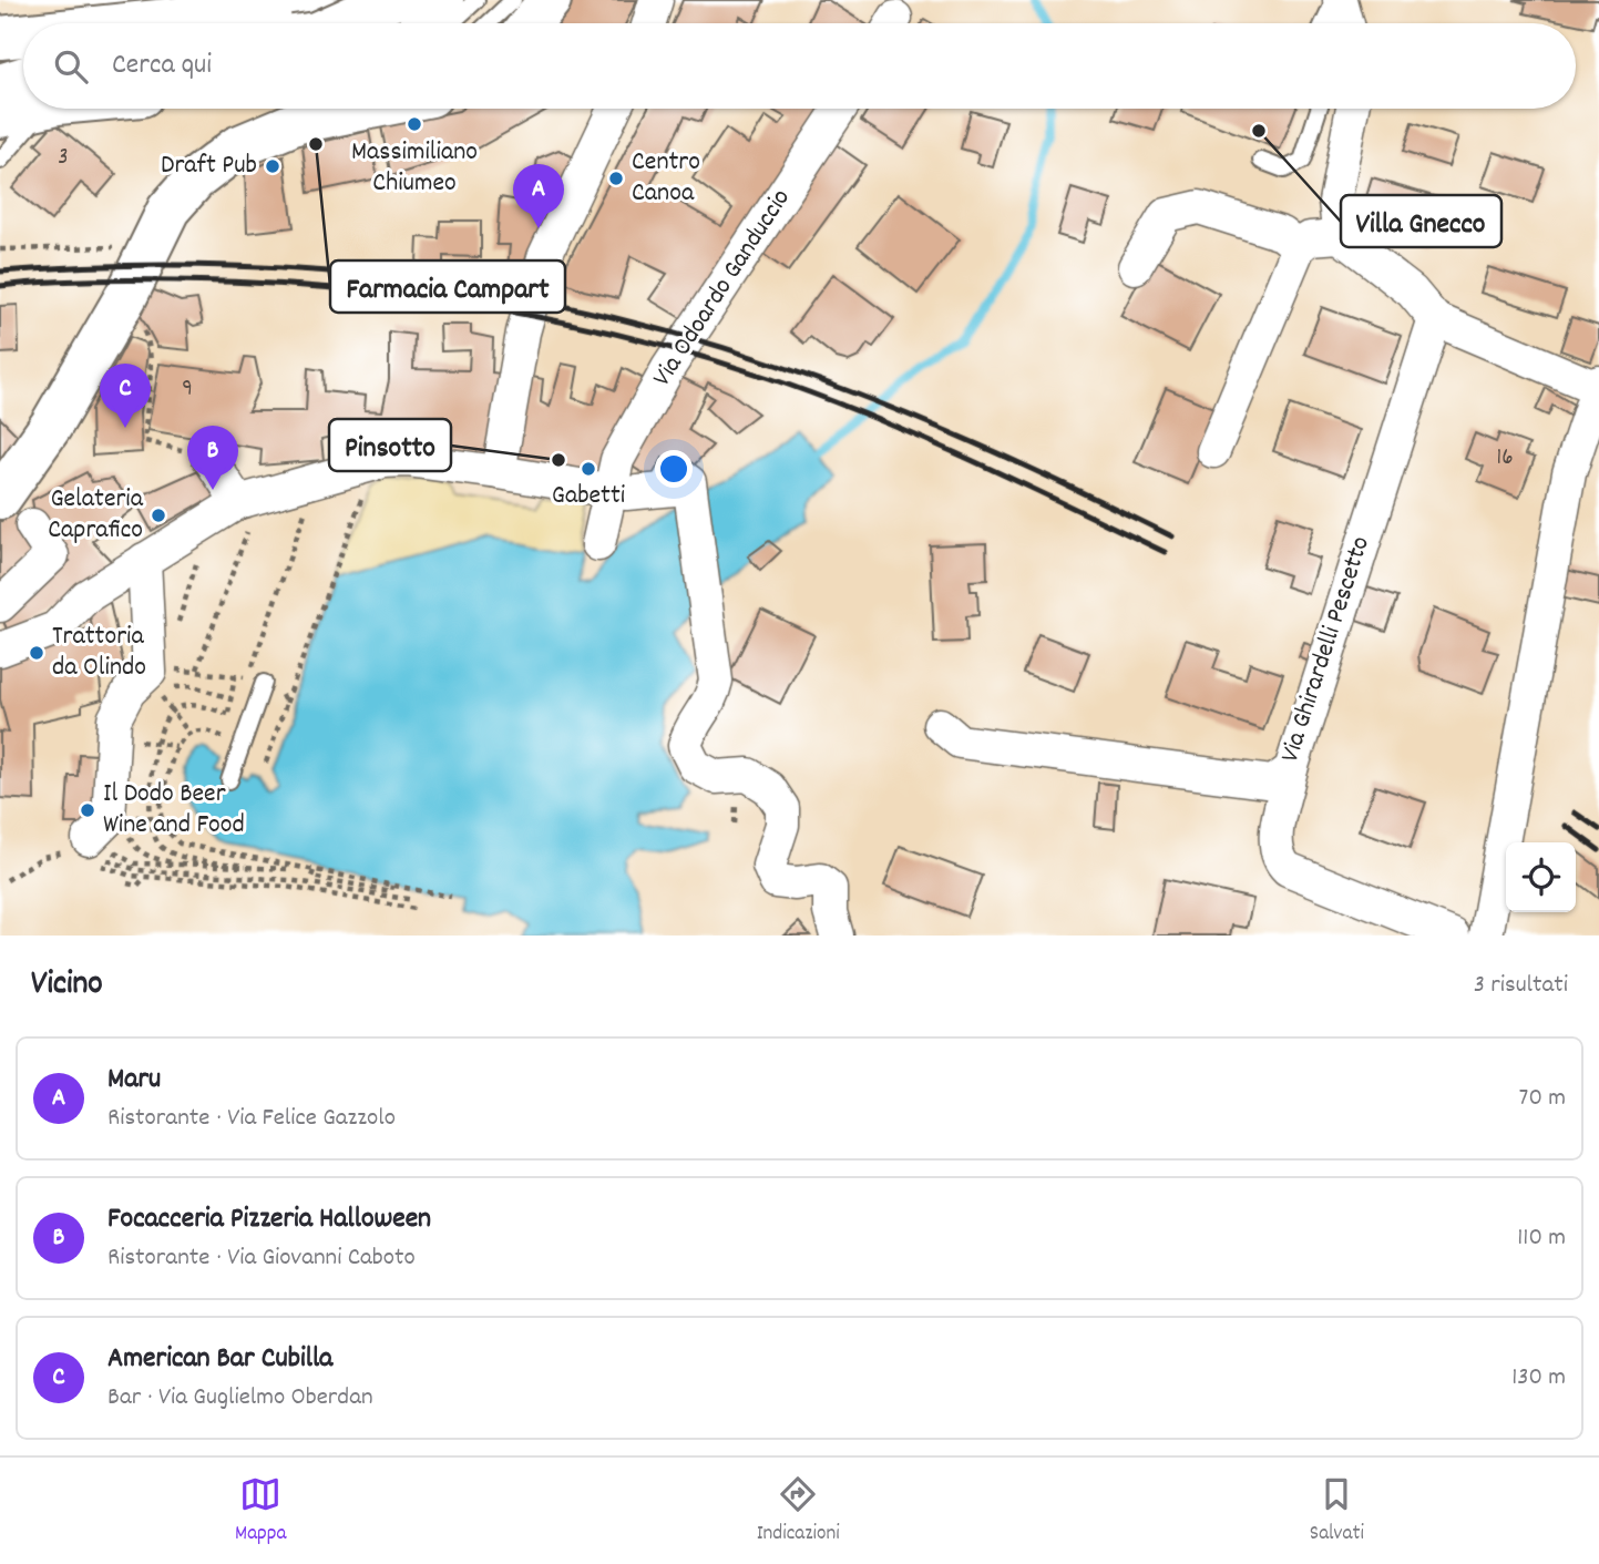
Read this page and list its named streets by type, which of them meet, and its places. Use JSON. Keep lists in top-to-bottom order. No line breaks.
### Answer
{"streets":{"street":["Via Odoardo Ganduccio","Via Ghirardelli Pescetto"]},"places":["Massimiliano Chiumeo","Villa Gnecco","Farmacia Campart","Draft Pub","Centro Canoa","Pinsotto","Gabetti","Gelateria Caprafico","Trattoria da Olindo","Il Dodo Beer Wine and Food"],"house_numbers":["3","9","16"],"page":{"search":"Cerca qui","pins":["A","C","B"],"heading":["Vicino","3 risultati"],"list":[{"mark":"A","name":"Maru","note":"Ristorante · Via Felice Gazzolo","value":"70 m"},{"mark":"B","name":"Focacceria Pizzeria Halloween","note":"Ristorante · Via Giovanni Caboto","value":"110 m"},{"mark":"C","name":"American Bar Cubilla","note":"Bar · Via Guglielmo Oberdan","value":"130 m"}],"nav":["Mappa","Indicazioni","Salvati"]}}
